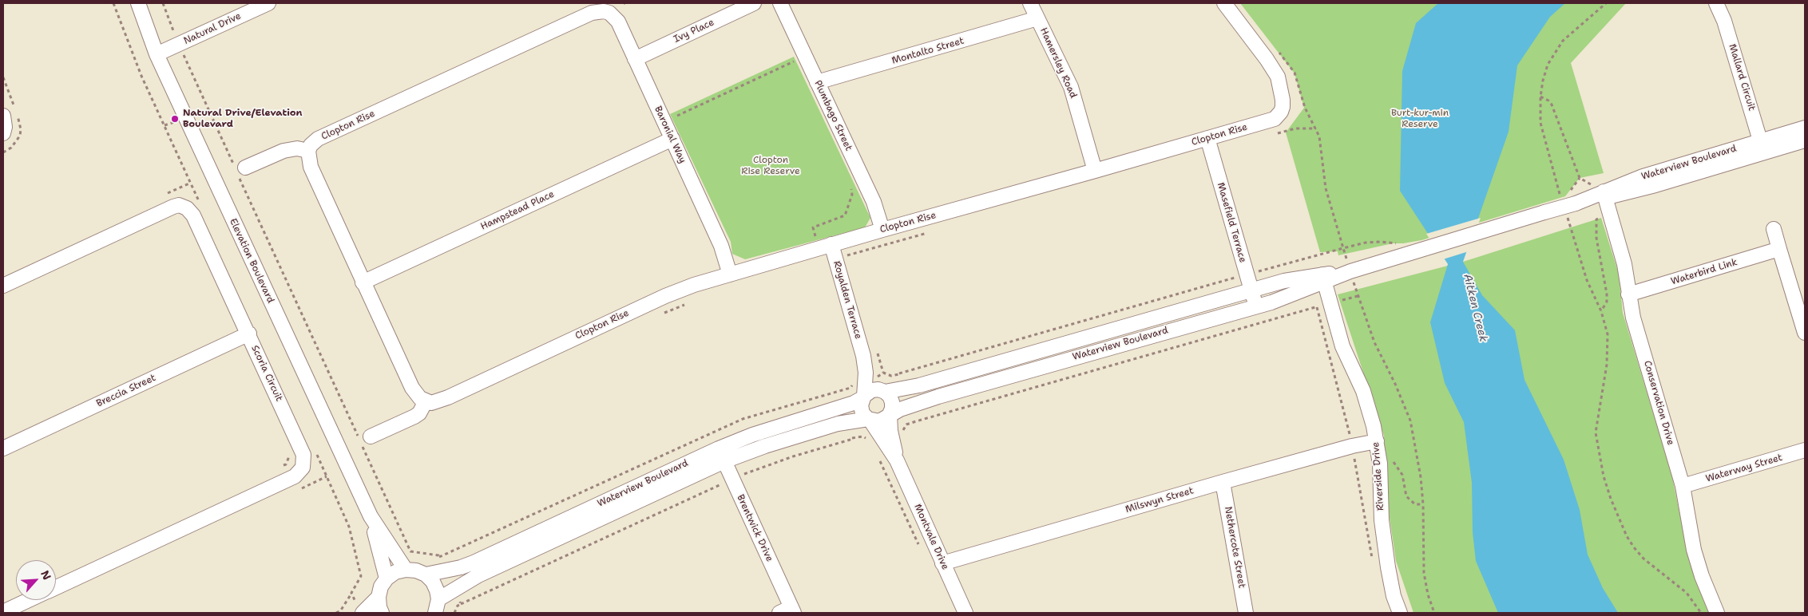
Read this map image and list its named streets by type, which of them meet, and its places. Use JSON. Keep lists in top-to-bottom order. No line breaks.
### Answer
{"streets":{"street":["Natural Drive","Ivy Place","Montalto Street","Hamersley Road","Mallard Circuit","Plumbago Street","Clopton Rise","Baronial Way","Waterview Boulevard","Hampstead Place","Masefield Terrace","Elevation Boulevard","Waterbird Link","Royalden Terrace","Scoria Circuit","Breccia Street","Conservation Drive","Waterway Street","Riverside Drive","Milswyn Street","Brentwick Drive","Montvale Drive","Nethercote Street"]},"crossings":[["Natural Drive","Elevation Boulevard"],["Ivy Place","Baronial Way"],["Montalto Street","Hamersley Road"],["Montalto Street","Plumbago Street"],["Hamersley Road","Clopton Rise"],["Mallard Circuit","Waterview Boulevard"],["Plumbago Street","Clopton Rise"],["Clopton Rise","Baronial Way"],["Clopton Rise","Masefield Terrace"],["Clopton Rise","Royalden Terrace"],["Baronial Way","Hampstead Place"],["Waterview Boulevard","Masefield Terrace"],["Waterview Boulevard","Royalden Terrace"],["Waterview Boulevard","Conservation Drive"],["Waterview Boulevard","Riverside Drive"],["Waterview Boulevard","Brentwick Drive"],["Waterview Boulevard","Montvale Drive"],["Waterbird Link","Conservation Drive"],["Royalden Terrace","Montvale Drive"],["Scoria Circuit","Breccia Street"],["Conservation Drive","Waterway Street"],["Riverside Drive","Milswyn Street"],["Milswyn Street","Montvale Drive"],["Milswyn Street","Nethercote Street"]],"water":["Aitken Creek"],"parks":["Burt-kur-min Reserve","Clopton Rise Reserve"],"places":["Natural Drive/Elevation Boulevard"],"north":"top right"}
